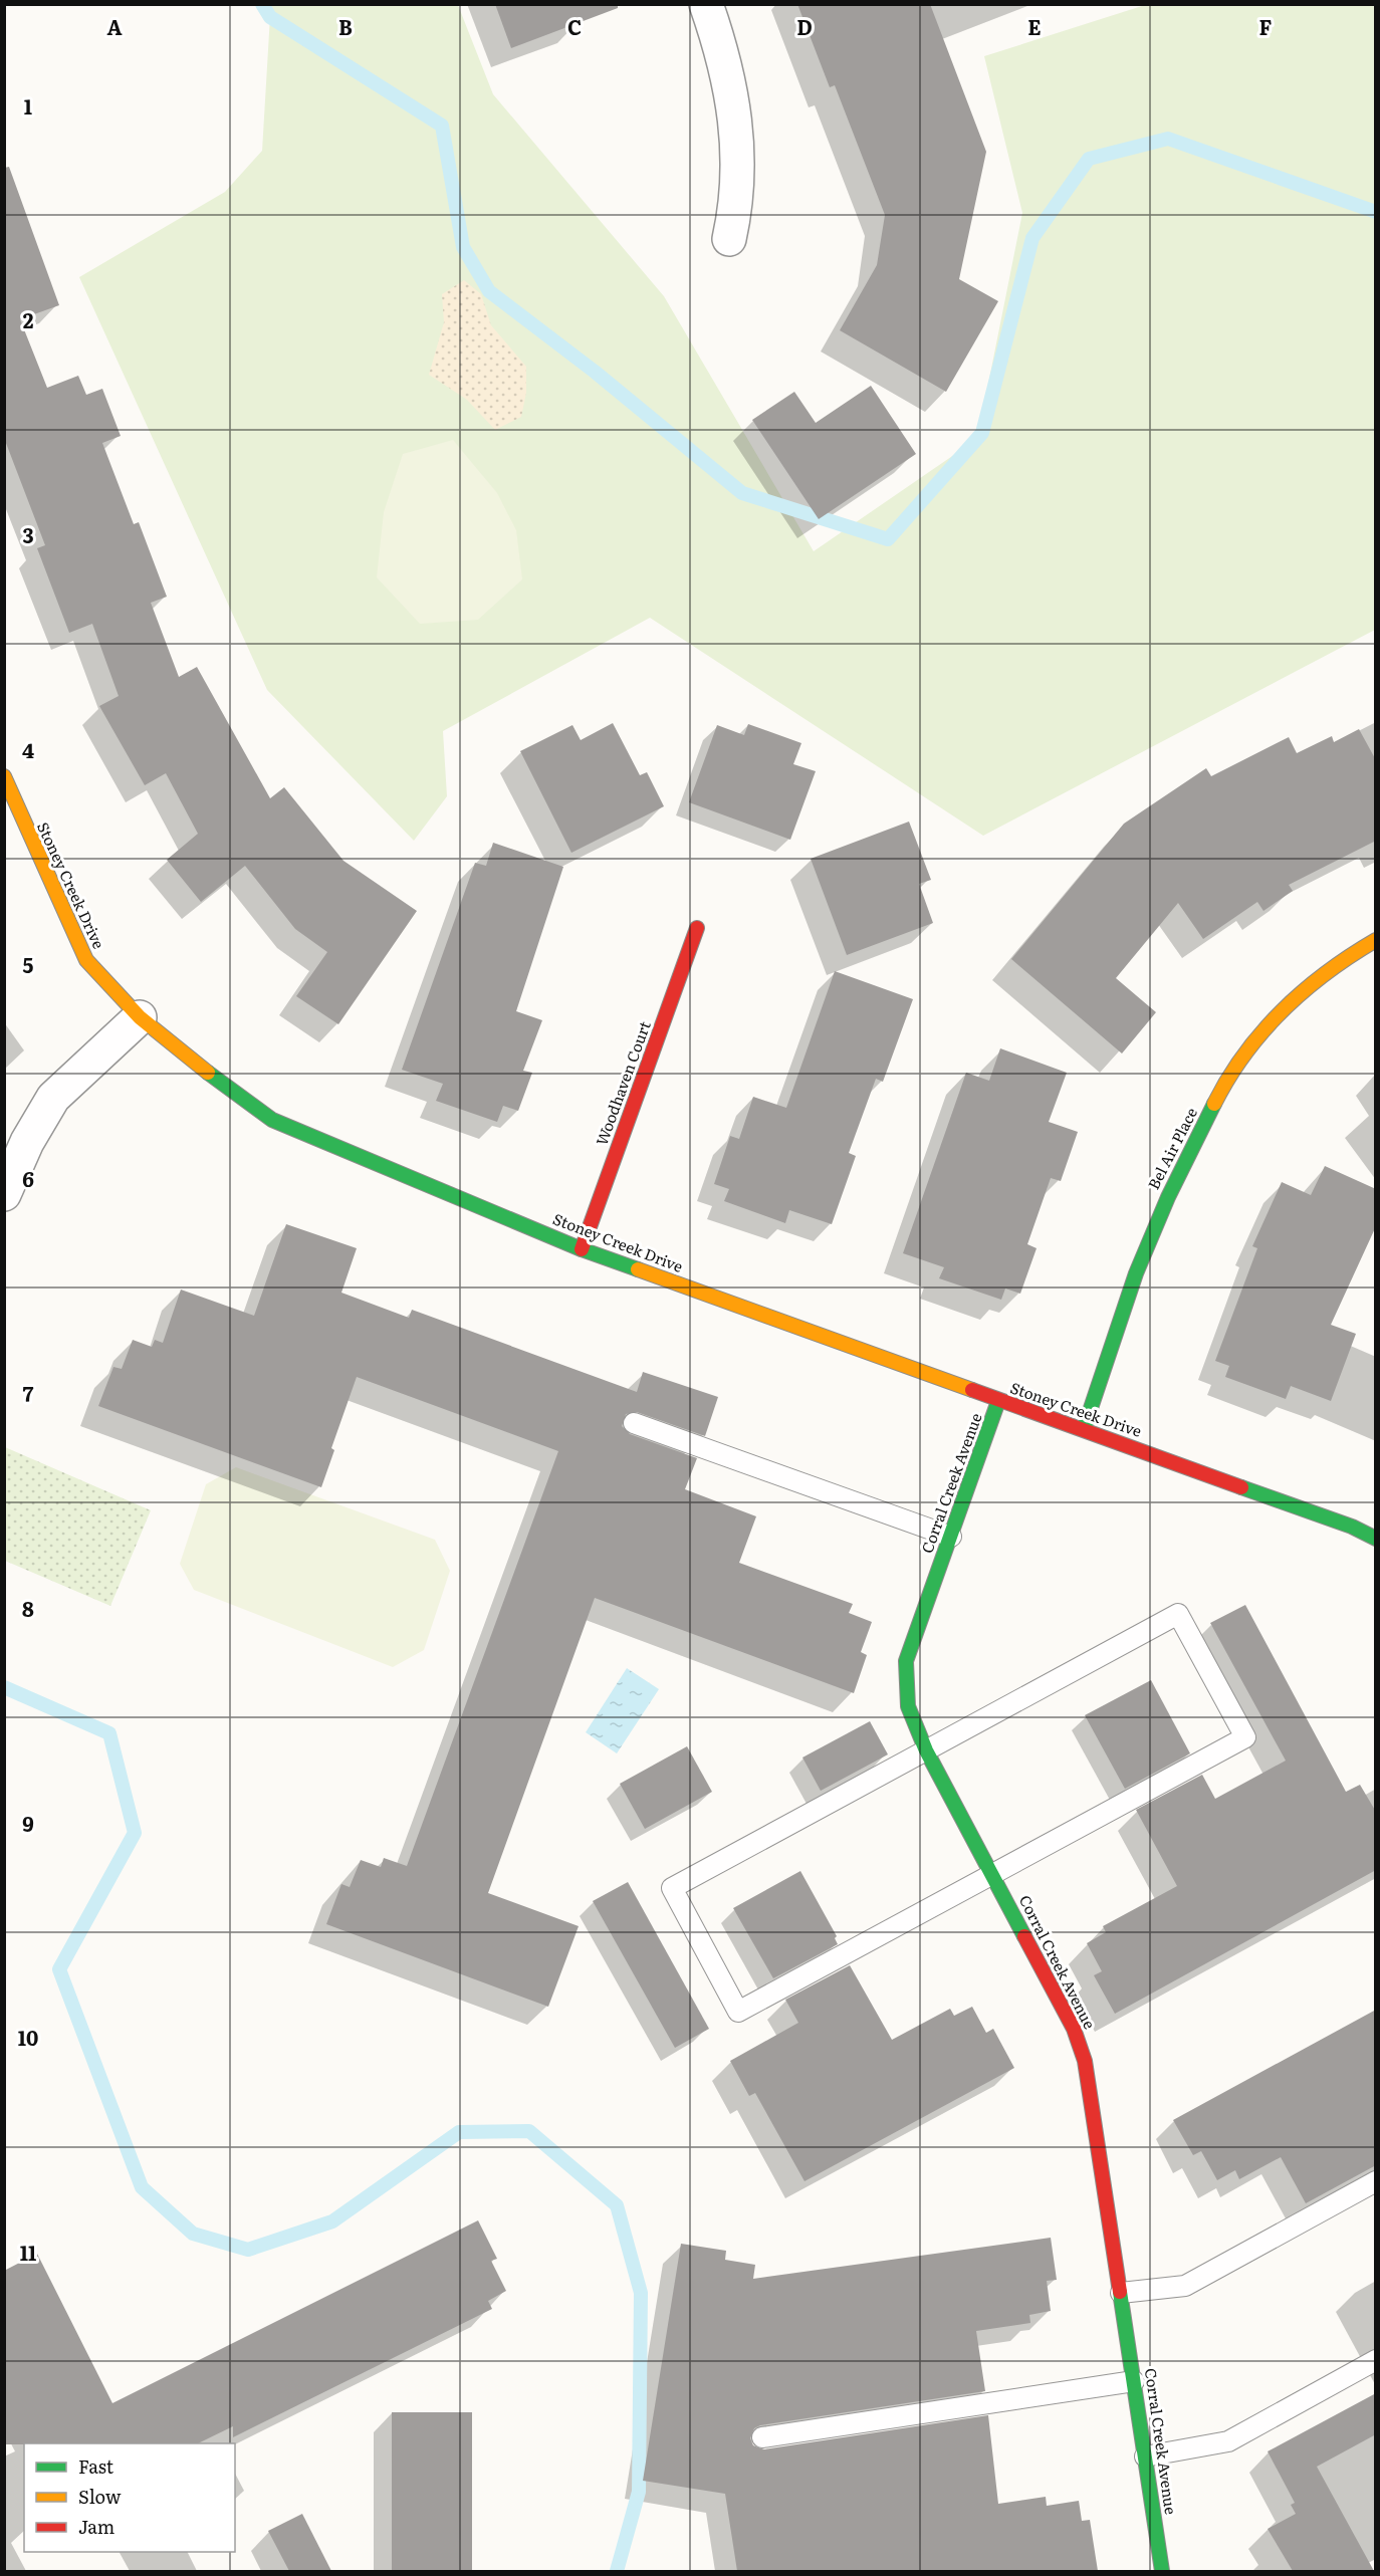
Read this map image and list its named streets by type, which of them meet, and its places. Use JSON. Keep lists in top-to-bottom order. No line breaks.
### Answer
{"streets":{"street":["Stoney Creek Drive","Woodhaven Court","Bel Air Place","Corral Creek Avenue"]},"crossings":[["Stoney Creek Drive","Woodhaven Court"],["Stoney Creek Drive","Bel Air Place"],["Stoney Creek Drive","Corral Creek Avenue"]],"legend":["Fast","Slow","Jam"],"grid":{"columns":["A","B","C","D","E","F"],"rows":["1","2","3","4","5","6","7","8","9","10","11"]}}
